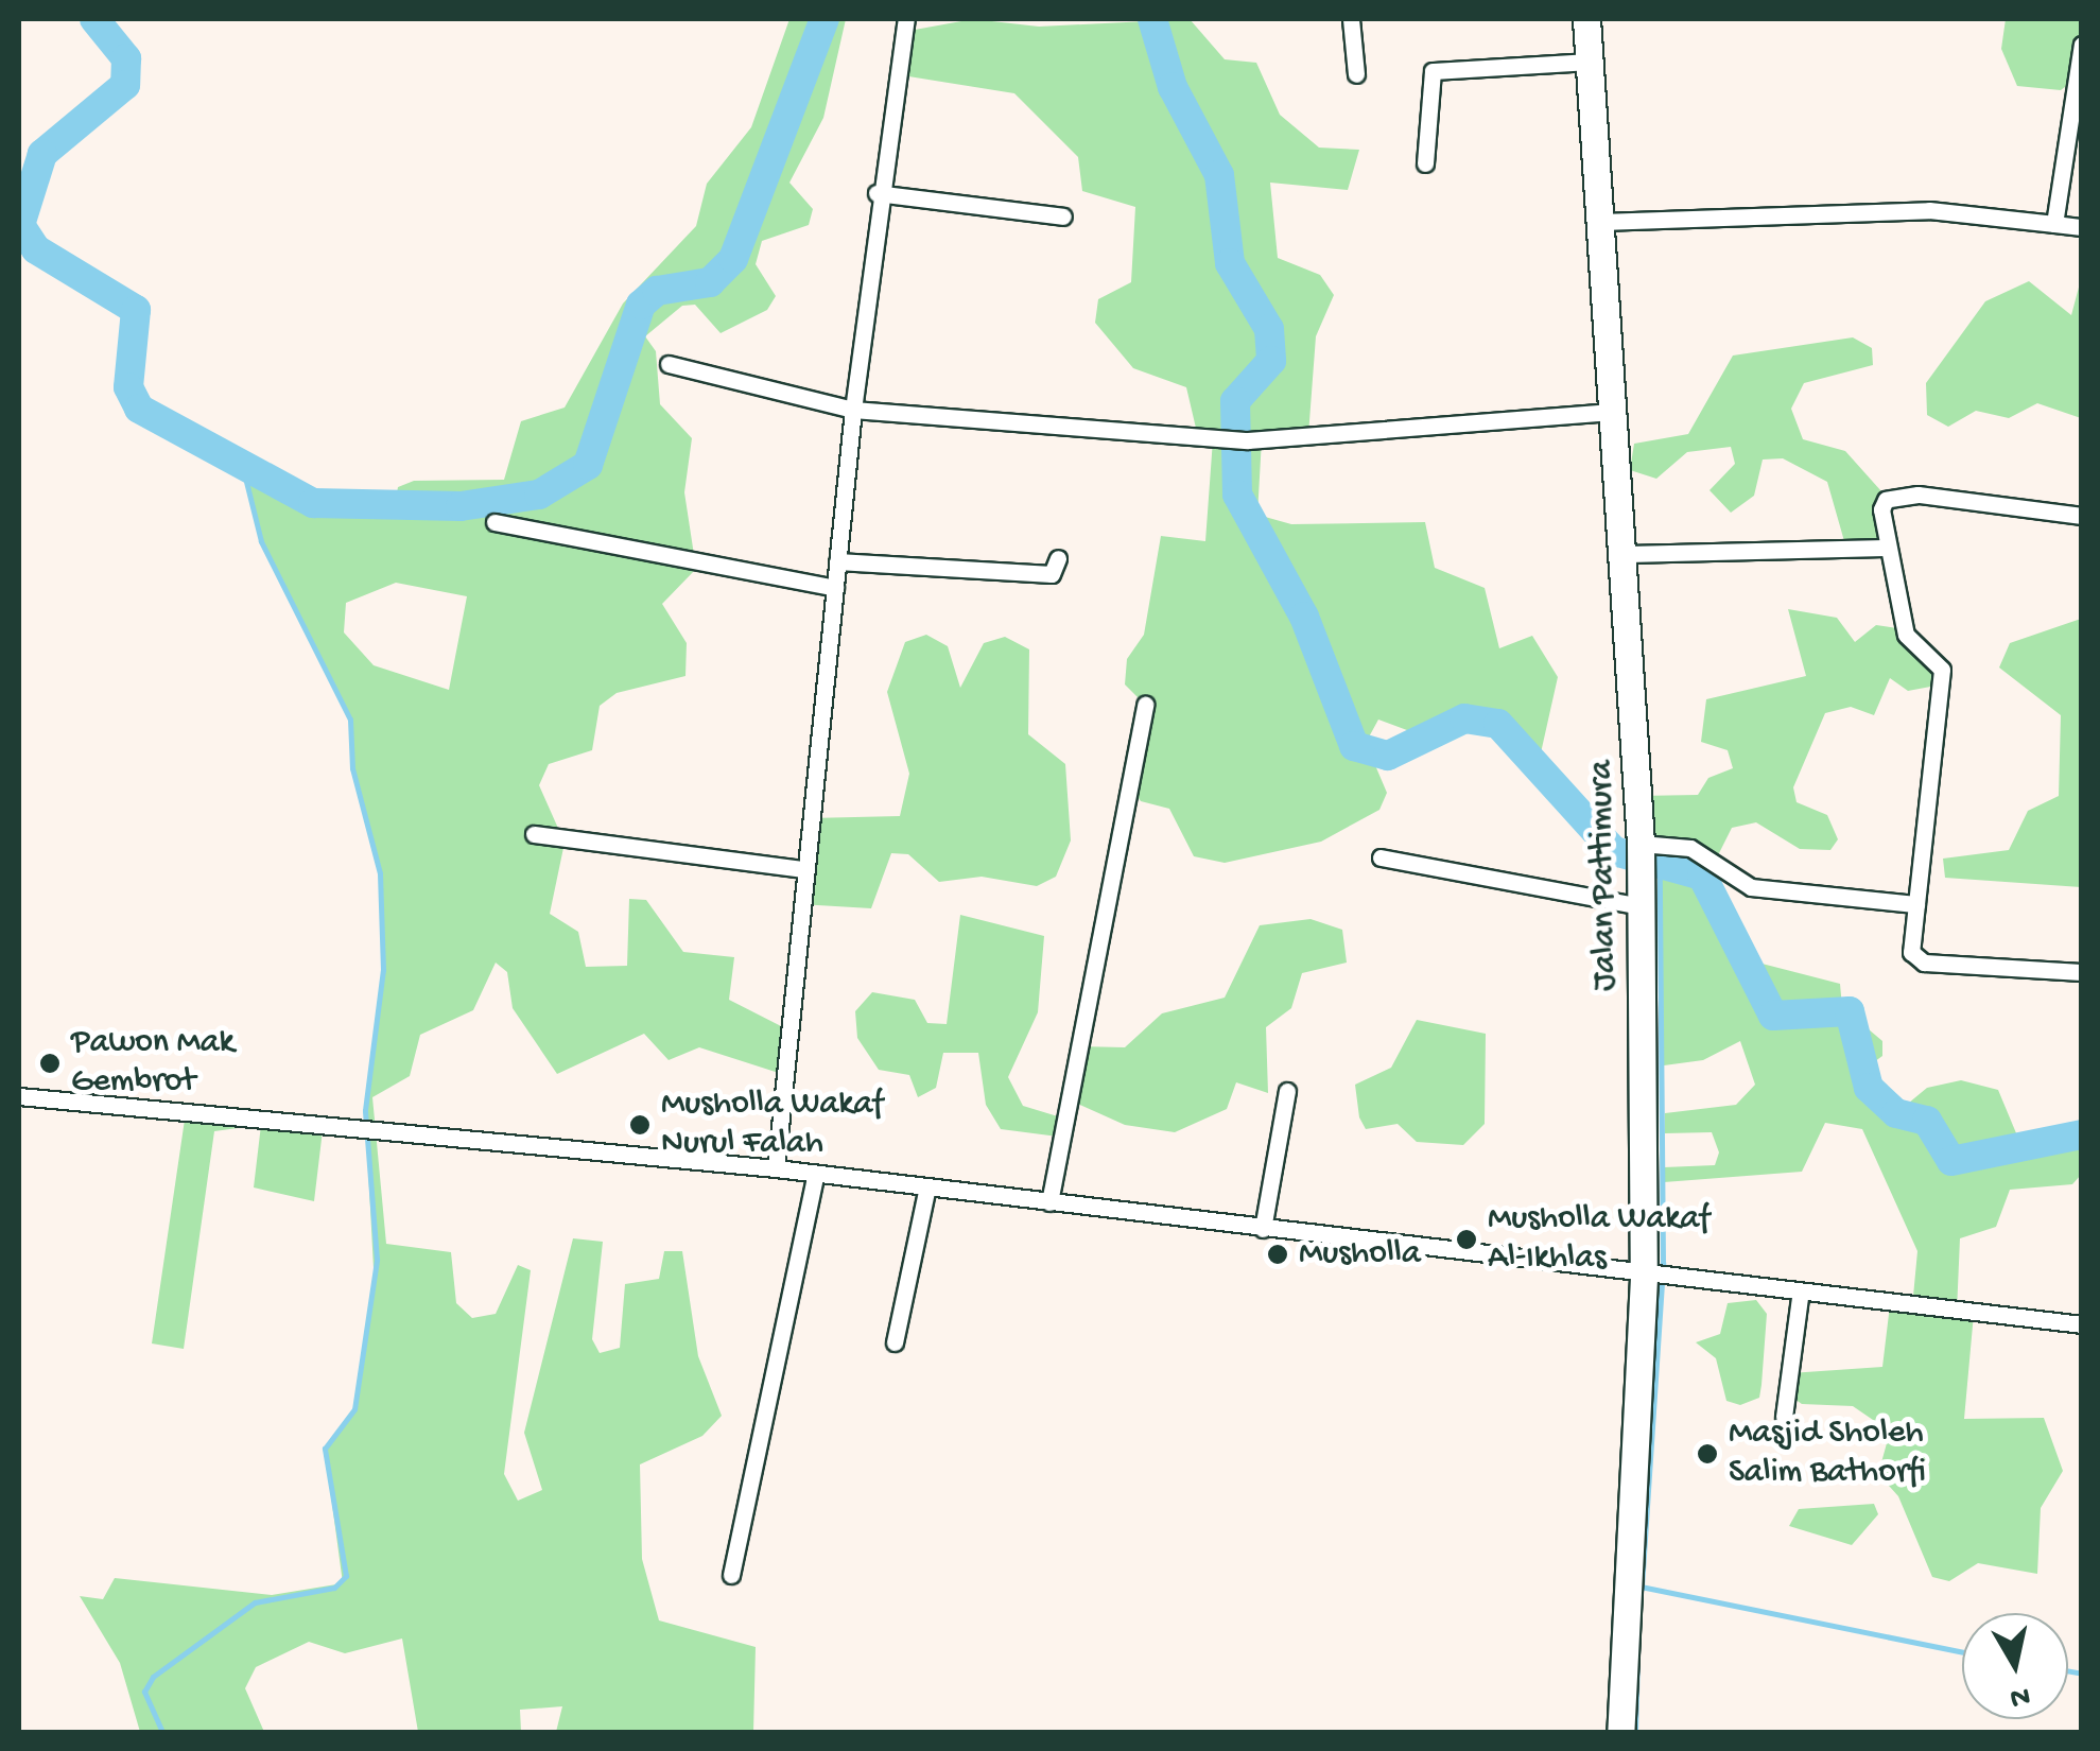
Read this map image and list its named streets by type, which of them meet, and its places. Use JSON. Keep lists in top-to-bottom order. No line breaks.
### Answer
{"streets":{"main road":["Jalan Pattimura"]},"places":["Pawon Mak Gembrot","Musholla Wakaf Nurul Falah","Musholla Wakaf Al-Ikhlas","Musholla","Masjid Sholeh Salim Bathorfi"],"north":"bottom"}
